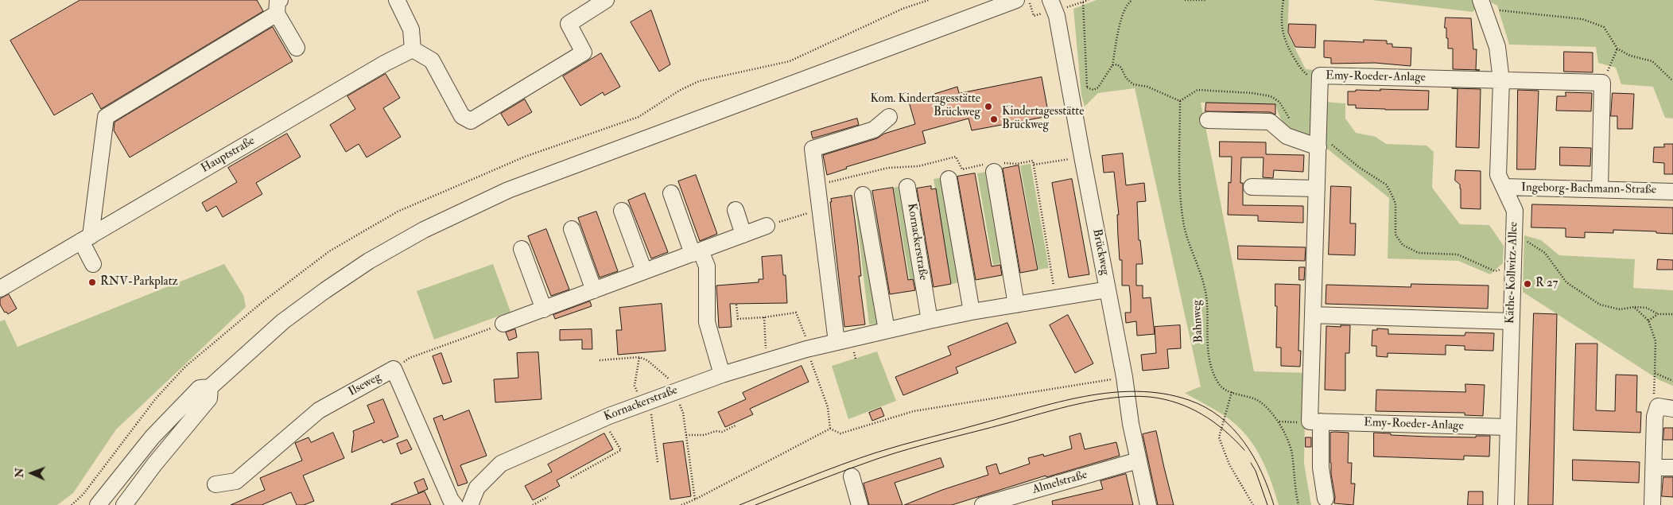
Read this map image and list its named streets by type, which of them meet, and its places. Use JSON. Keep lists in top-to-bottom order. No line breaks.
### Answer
{"streets":{"street":["Emy-Roeder-Anlage","Hauptstraße","Ingeborg-Bachmann-Straße","Kornackerstraße","Brückweg","Käthe-Kollwitz-Allee","Ilseweg","Almelstraße"],"path":["Bahnweg"]},"crossings":[["Emy-Roeder-Anlage","Käthe-Kollwitz-Allee"],["Ingeborg-Bachmann-Straße","Käthe-Kollwitz-Allee"],["Kornackerstraße","Brückweg"],["Brückweg","Almelstraße"]],"places":["Kom. Kindertagesstätte Brückweg","Kindertagesstätte Brückweg","RNV-Parkplatz","R 27"],"north":"left"}
